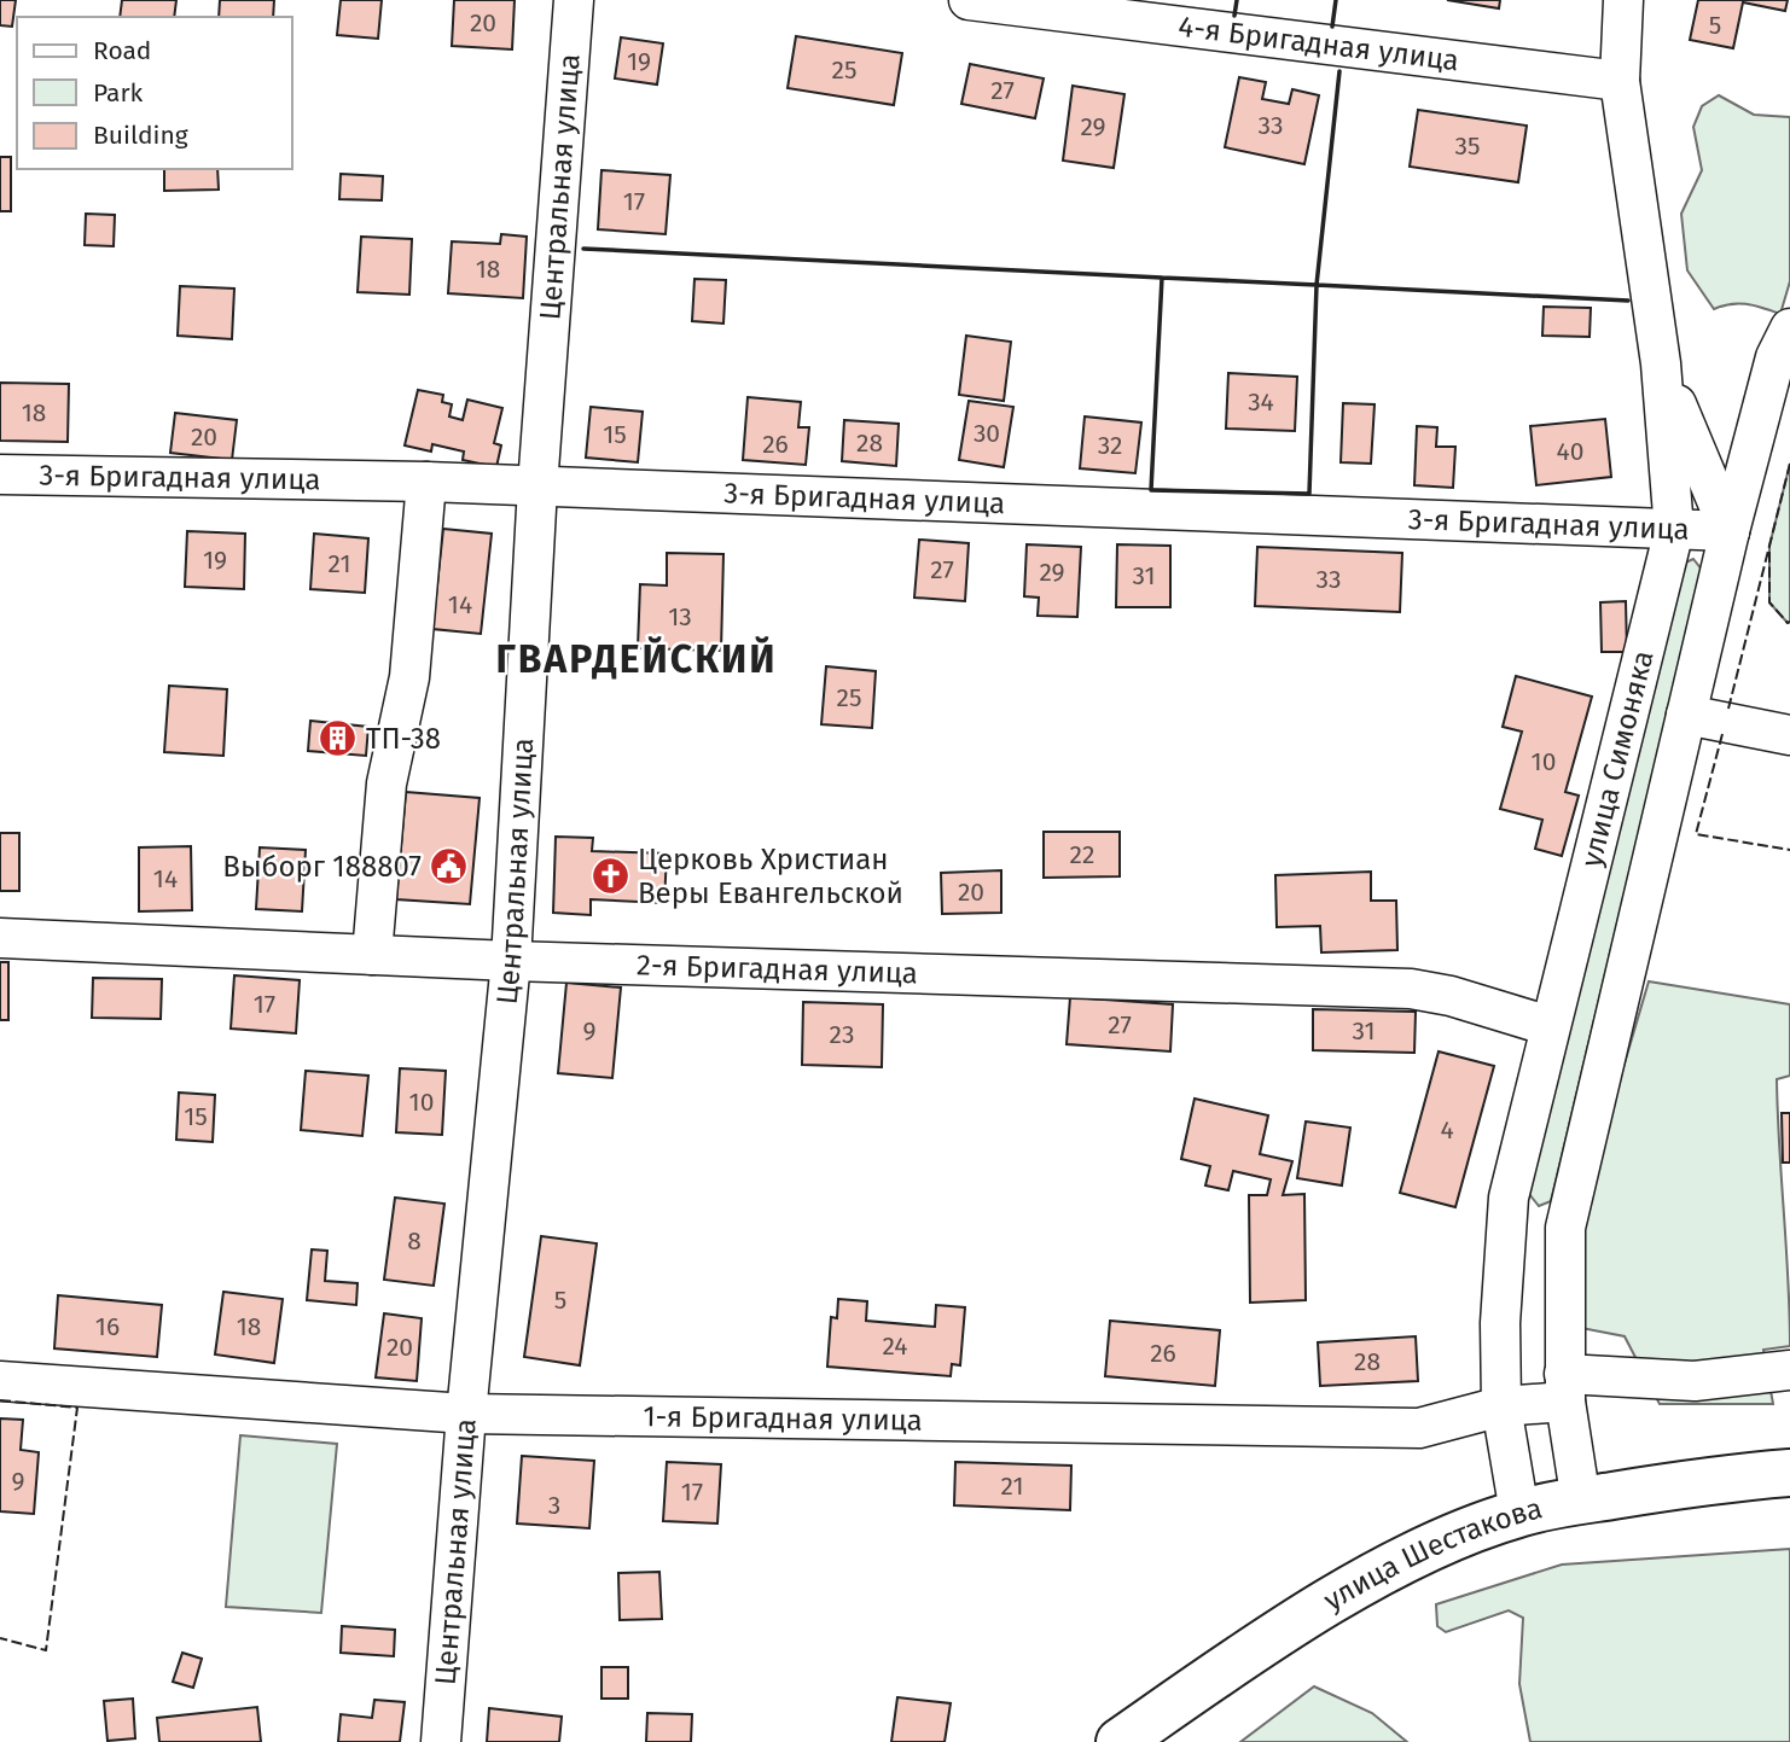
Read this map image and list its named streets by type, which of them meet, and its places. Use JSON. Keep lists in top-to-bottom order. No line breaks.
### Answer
{"streets":{"main road":["улица Шестакова"],"street":["4-я Бригадная улица","Центральная улица","3-я Бригадная улица","улица Симоняка","2-я Бригадная улица","1-я Бригадная улица"]},"crossings":[["4-я Бригадная улица","улица Симоняка"],["Центральная улица","3-я Бригадная улица"],["Центральная улица","2-я Бригадная улица"],["Центральная улица","1-я Бригадная улица"],["3-я Бригадная улица","улица Симоняка"],["улица Симоняка","2-я Бригадная улица"],["улица Симоняка","1-я Бригадная улица"],["улица Симоняка","улица Шестакова"]],"districts":["ГВАРДЕЙСКИЙ"],"places":{"building":["ТП-38"],"public building":["Выборг 188807"],"church":["Церковь Христиан Веры Евангельской"]},"house_numbers":["20","5","19","25","27","33","29","35","17","18","34","18","30","15","20","28","26","32","40","19","21","27","29","31","33","14","13","25","10","22","14","20","17","27","9","31","23","10","15","4","8","5","16","18","24","20","26","28","9","21","17","3"],"legend":["Road","Park","Building"]}
